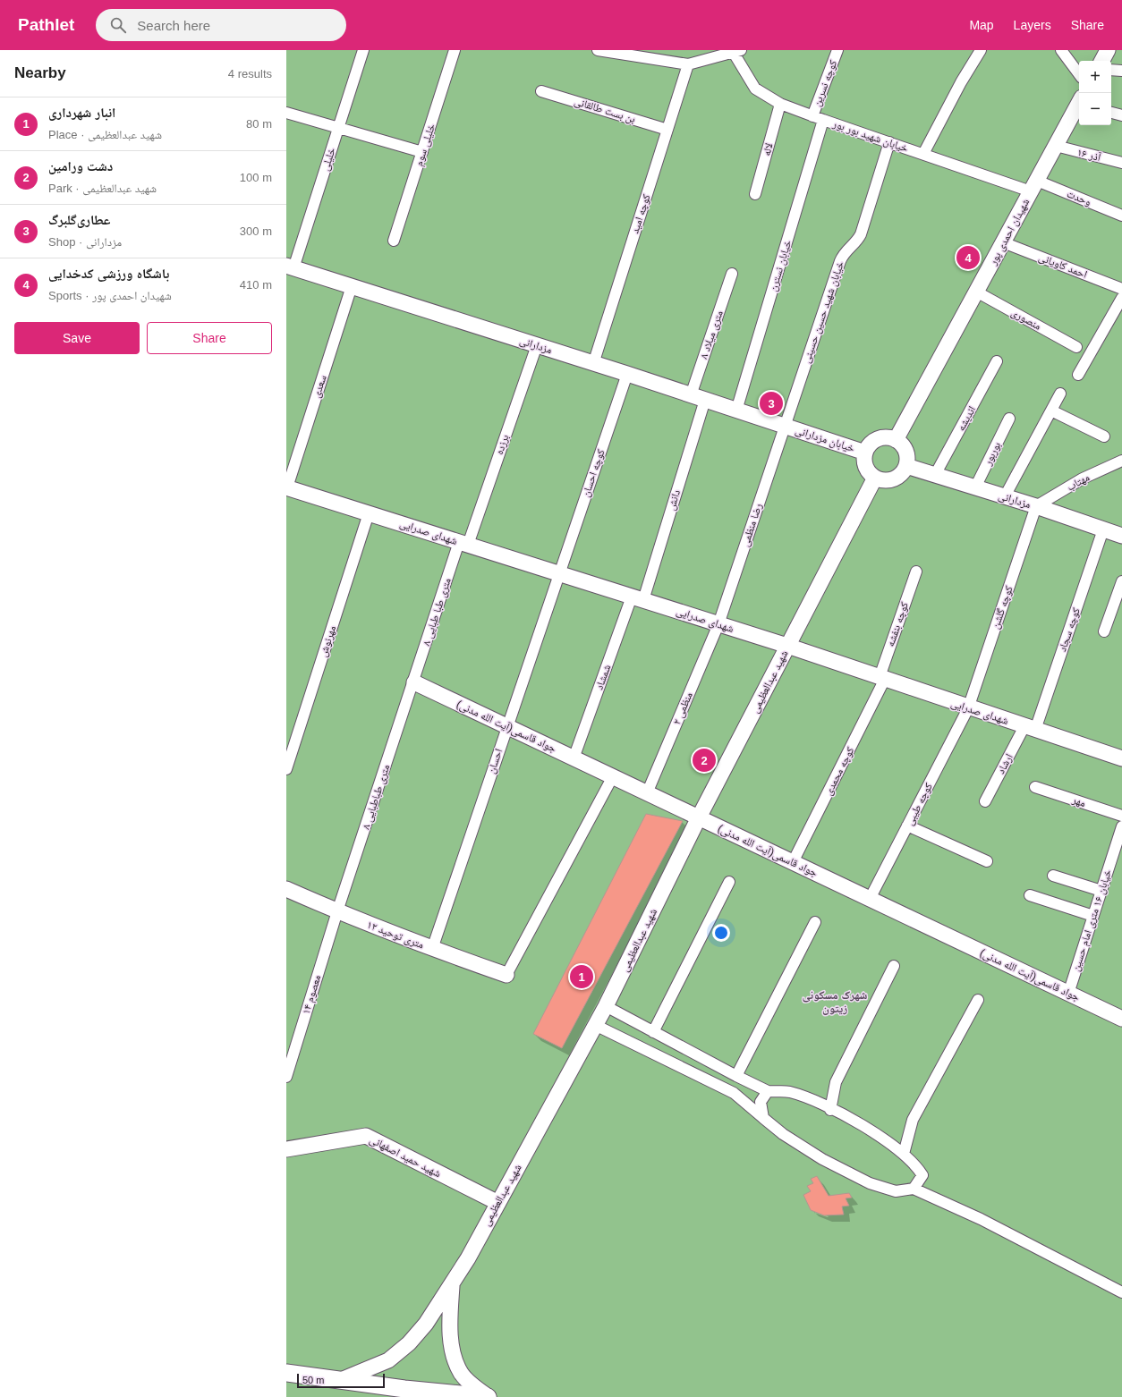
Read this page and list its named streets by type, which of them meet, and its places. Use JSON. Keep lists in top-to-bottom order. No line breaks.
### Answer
{"streets":{"street":["کوچه نسرین","بن بست طالقانی","خیابان شهید بور بور","خلیلی سوم","لاله","۱۶ آذر","خلیلی","وحدت","کوچه امید","شهیدان احمدی پور","خیابان نسترن","احمد کاویانی","خیابان شهید حسین حسینی","منصوری","۸ متری میلاد","مزدارانی","سعدی","اندیشه","خیابان مزدارانی","برزده","بوربور","کوچه احسان","مهتاب","دانش","رضا منظمی","شهدای صدرایی","کوچه گلشن","۸ متری طبا طبایی","کوچه بنفشه","کوچه سجاد","مهرنوش","شمشاد","شهید عبدالعظیمی","منظمی ۲","جواد قاسمی(آیت الله مدنی)","احسان","ارشاد","کوچه محمدی","۸ متری طباطبایی","مهر","کوچه طیبی","خیابان ۱۶ متری امام حسین","۱۲ متری توحید","۱۴ معصوم","شهید حمید اصفهانی"]},"crossings":[["کوچه نسرین","خیابان شهید بور بور"],["بن بست طالقانی","کوچه امید"],["خیابان شهید بور بور","لاله"],["خیابان شهید بور بور","وحدت"],["خیابان شهید بور بور","شهیدان احمدی پور"],["خیابان شهید بور بور","خیابان نسترن"],["خیابان شهید بور بور","خیابان شهید حسین حسینی"],["۱۶ آذر","شهیدان احمدی پور"],["خلیلی","مزدارانی"],["وحدت","شهیدان احمدی پور"],["کوچه امید","مزدارانی"],["شهیدان احمدی پور","احمد کاویانی"],["شهیدان احمدی پور","منصوری"],["شهیدان احمدی پور","مزدارانی"],["شهیدان احمدی پور","خیابان مزدارانی"],["شهیدان احمدی پور","شهید عبدالعظیمی"],["خیابان نسترن","مزدارانی"],["خیابان شهید حسین حسینی","مزدارانی"],["خیابان شهید حسین حسینی","خیابان مزدارانی"],["خیابان شهید حسین حسینی","رضا منظمی"],["۸ متری میلاد","مزدارانی"],["مزدارانی","سعدی"],["مزدارانی","اندیشه"],["مزدارانی","خیابان مزدارانی"],["مزدارانی","برزده"],["مزدارانی","بوربور"],["مزدارانی","کوچه احسان"],["مزدارانی","مهتاب"],["مزدارانی","دانش"],["مزدارانی","رضا منظمی"],["مزدارانی","کوچه گلشن"],["مزدارانی","کوچه سجاد"],["مزدارانی","شهید عبدالعظیمی"],["سعدی","شهدای صدرایی"],["خیابان مزدارانی","رضا منظمی"],["خیابان مزدارانی","شهید عبدالعظیمی"],["برزده","شهدای صدرایی"],["برزده","۸ متری طبا طبایی"],["کوچه احسان","شهدای صدرایی"],["کوچه احسان","احسان"],["مهتاب","کوچه گلشن"],["دانش","شهدای صدرایی"],["دانش","شمشاد"],["رضا منظمی","شهدای صدرایی"],["رضا منظمی","منظمی ۲"],["شهدای صدرایی","کوچه گلشن"],["شهدای صدرایی","۸ متری طبا طبایی"],["شهدای صدرایی","کوچه بنفشه"],["شهدای صدرایی","کوچه سجاد"],["شهدای صدرایی","مهرنوش"],["شهدای صدرایی","شمشاد"],["شهدای صدرایی","شهید عبدالعظیمی"],["شهدای صدرایی","منظمی ۲"],["شهدای صدرایی","احسان"],["شهدای صدرایی","ارشاد"],["شهدای صدرایی","کوچه محمدی"],["شهدای صدرایی","کوچه طیبی"],["کوچه گلشن","کوچه طیبی"],["۸ متری طبا طبایی","جواد قاسمی(آیت الله مدنی)"],["۸ متری طبا طبایی","۸ متری طباطبایی"],["کوچه بنفشه","کوچه محمدی"],["کوچه سجاد","ارشاد"],["شمشاد","جواد قاسمی(آیت الله مدنی)"],["شهید عبدالعظیمی","جواد قاسمی(آیت الله مدنی)"],["شهید عبدالعظیمی","شهید حمید اصفهانی"],["منظمی ۲","جواد قاسمی(آیت الله مدنی)"],["جواد قاسمی(آیت الله مدنی)","احسان"],["جواد قاسمی(آیت الله مدنی)","کوچه محمدی"],["جواد قاسمی(آیت الله مدنی)","۸ متری طباطبایی"],["جواد قاسمی(آیت الله مدنی)","کوچه طیبی"],["جواد قاسمی(آیت الله مدنی)","خیابان ۱۶ متری امام حسین"],["احسان","۱۲ متری توحید"],["۸ متری طباطبایی","۱۲ متری توحید"],["۸ متری طباطبایی","۱۴ معصوم"],["۱۲ متری توحید","۱۴ معصوم"]],"districts":["شهرک مسکونی زیتون"],"scale_bar":"50 m","page":{"header":"Pathlet","search":"Search here","nav":["Map","Layers","Share"],"heading":["Nearby","4 results"],"map_buttons":["+","−"],"list":[{"mark":"1","name":"انبار شهرداری","note":"Place · شهید عبدالعظیمی","value":"80 m"},{"mark":"2","name":"دشت ورامین","note":"Park · شهید عبدالعظیمی","value":"100 m"},{"mark":"3","name":"عطاری‌گلبرگ","note":"Shop · مزدارانی","value":"300 m"},{"mark":"4","name":"باشگاه ورزشی کدخدایی","note":"Sports · شهیدان احمدی پور","value":"410 m"}],"pins":["4","3","2","1"],"buttons":["Save","Share"],"scale":"50 m"}}
